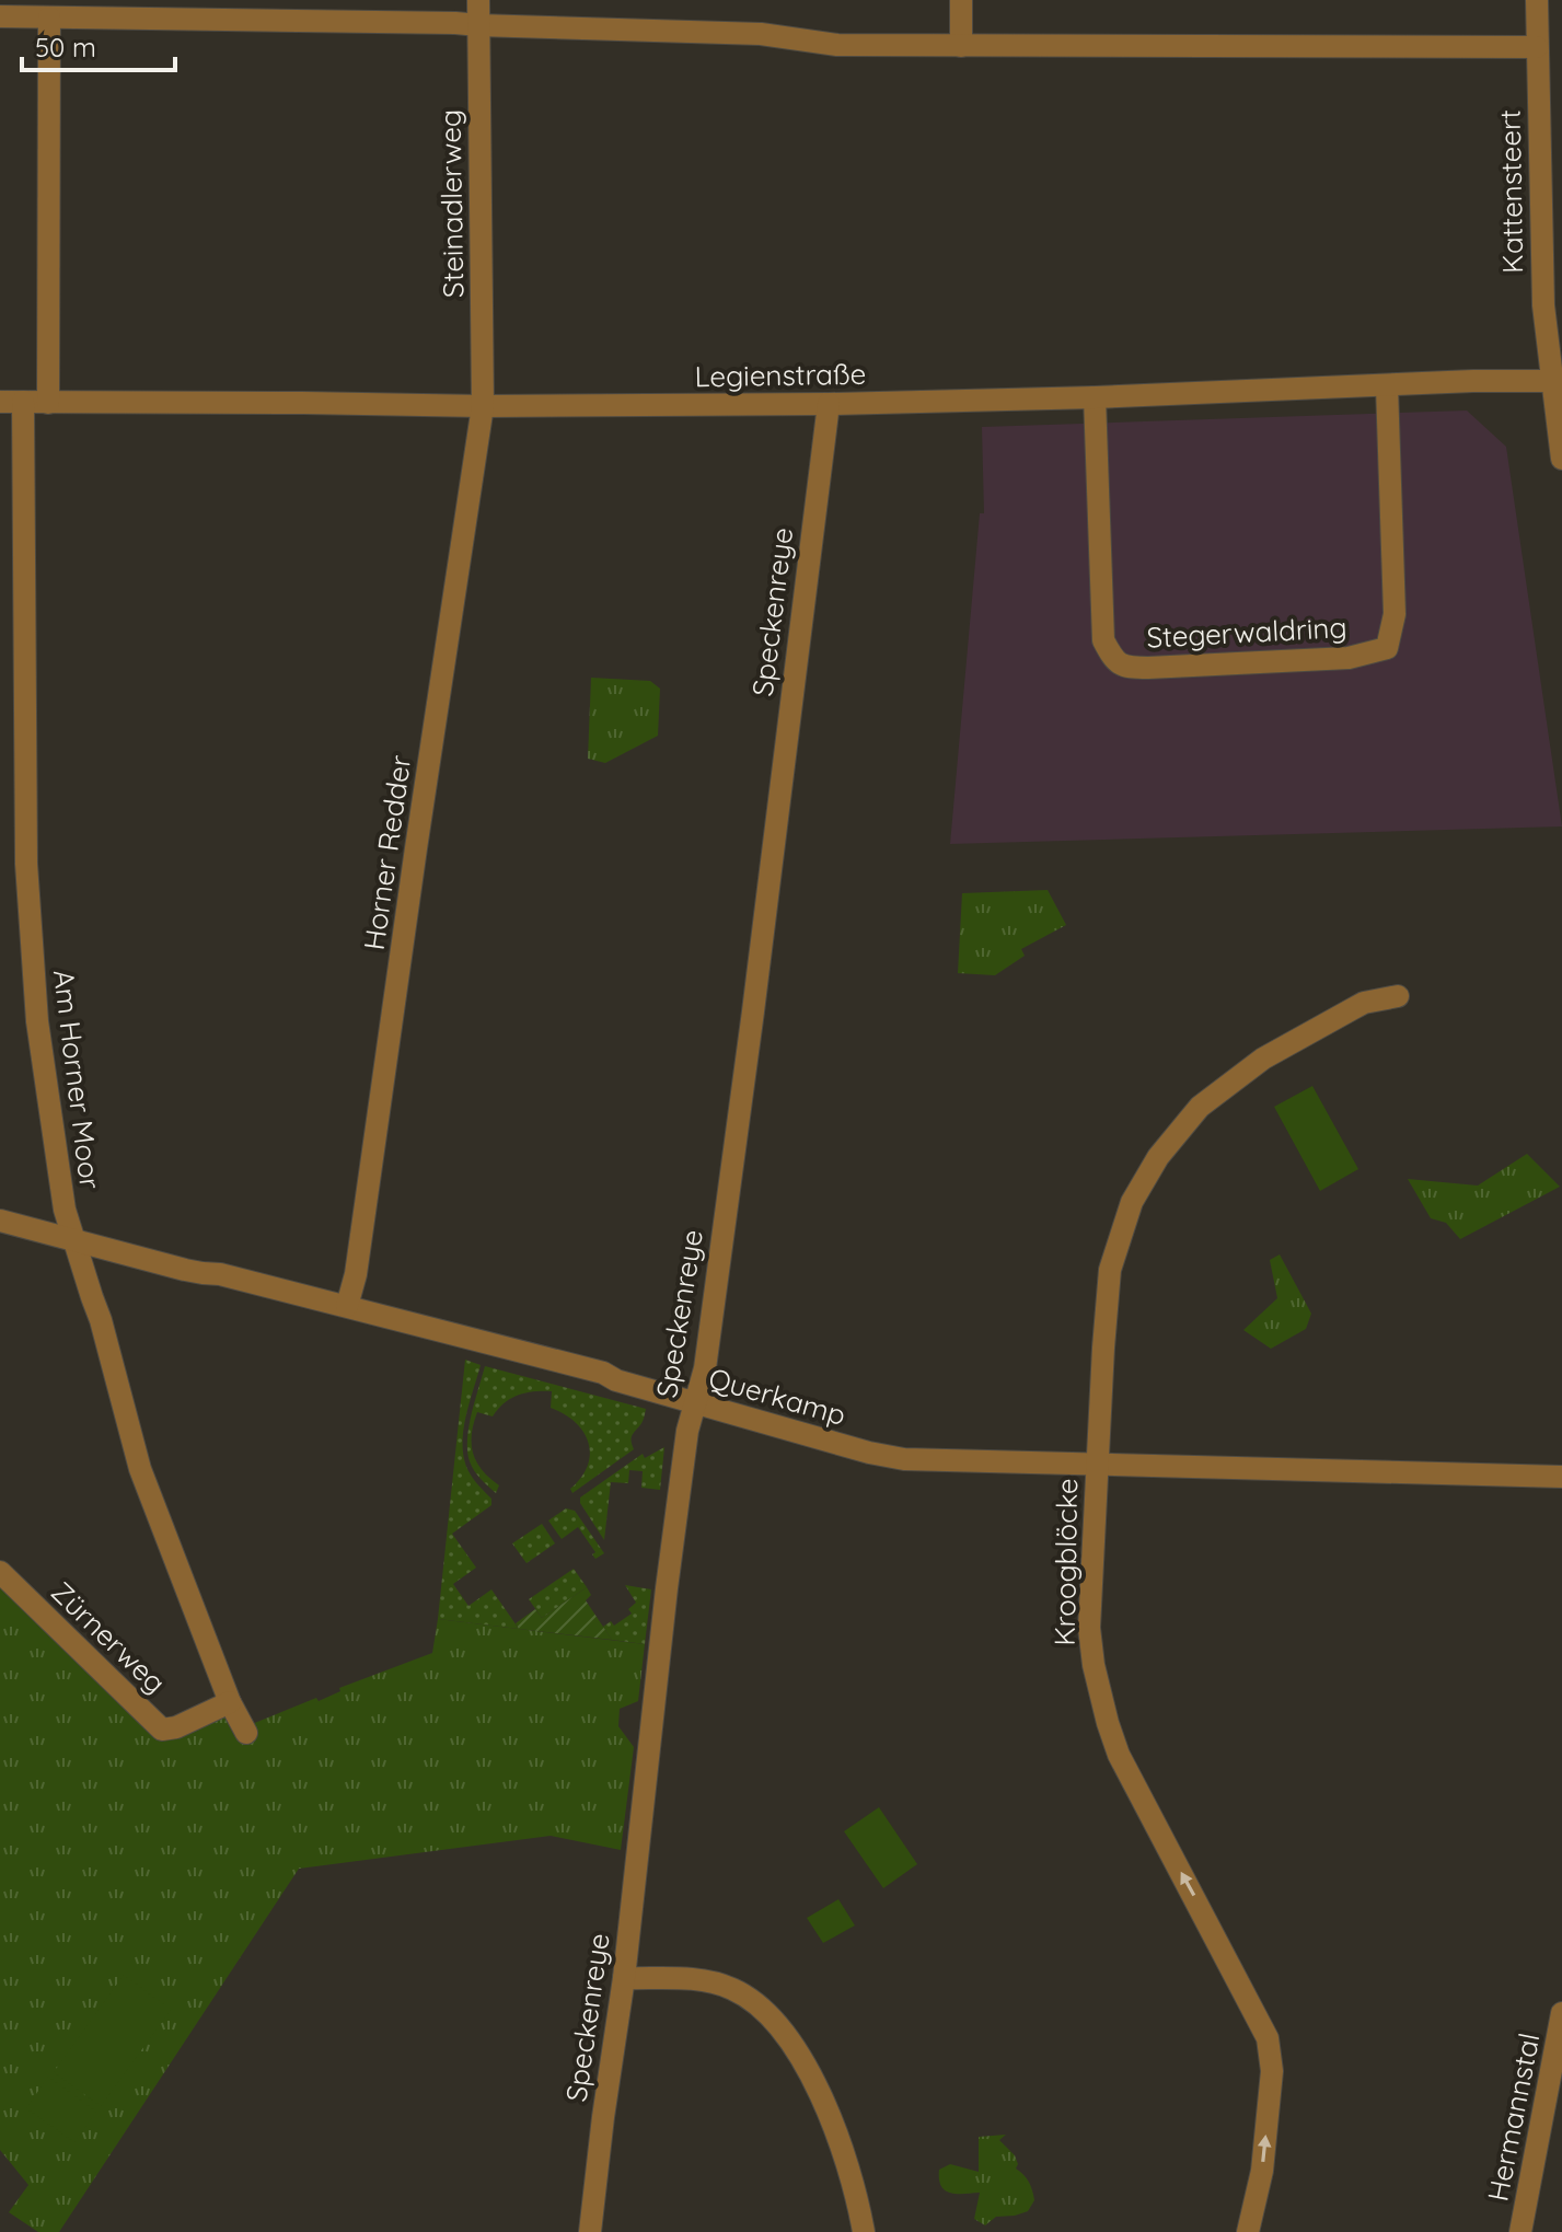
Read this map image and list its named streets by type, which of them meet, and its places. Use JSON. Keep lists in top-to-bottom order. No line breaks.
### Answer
{"streets":{"street":["Kattensteert","Steinadlerweg","Legienstraße","Speckenreye","Stegerwaldring","Horner Redder","Am Horner Moor","Querkamp","Kroogblöcke","Zürnerweg","Hermannstal"]},"crossings":[["Kattensteert","Legienstraße"],["Steinadlerweg","Legienstraße"],["Steinadlerweg","Horner Redder"],["Legienstraße","Speckenreye"],["Legienstraße","Stegerwaldring"],["Legienstraße","Horner Redder"],["Legienstraße","Am Horner Moor"],["Speckenreye","Querkamp"],["Horner Redder","Querkamp"],["Am Horner Moor","Querkamp"],["Am Horner Moor","Zürnerweg"],["Querkamp","Kroogblöcke"]],"one_way":["Kroogblöcke"],"scale_bar":"50 m"}
